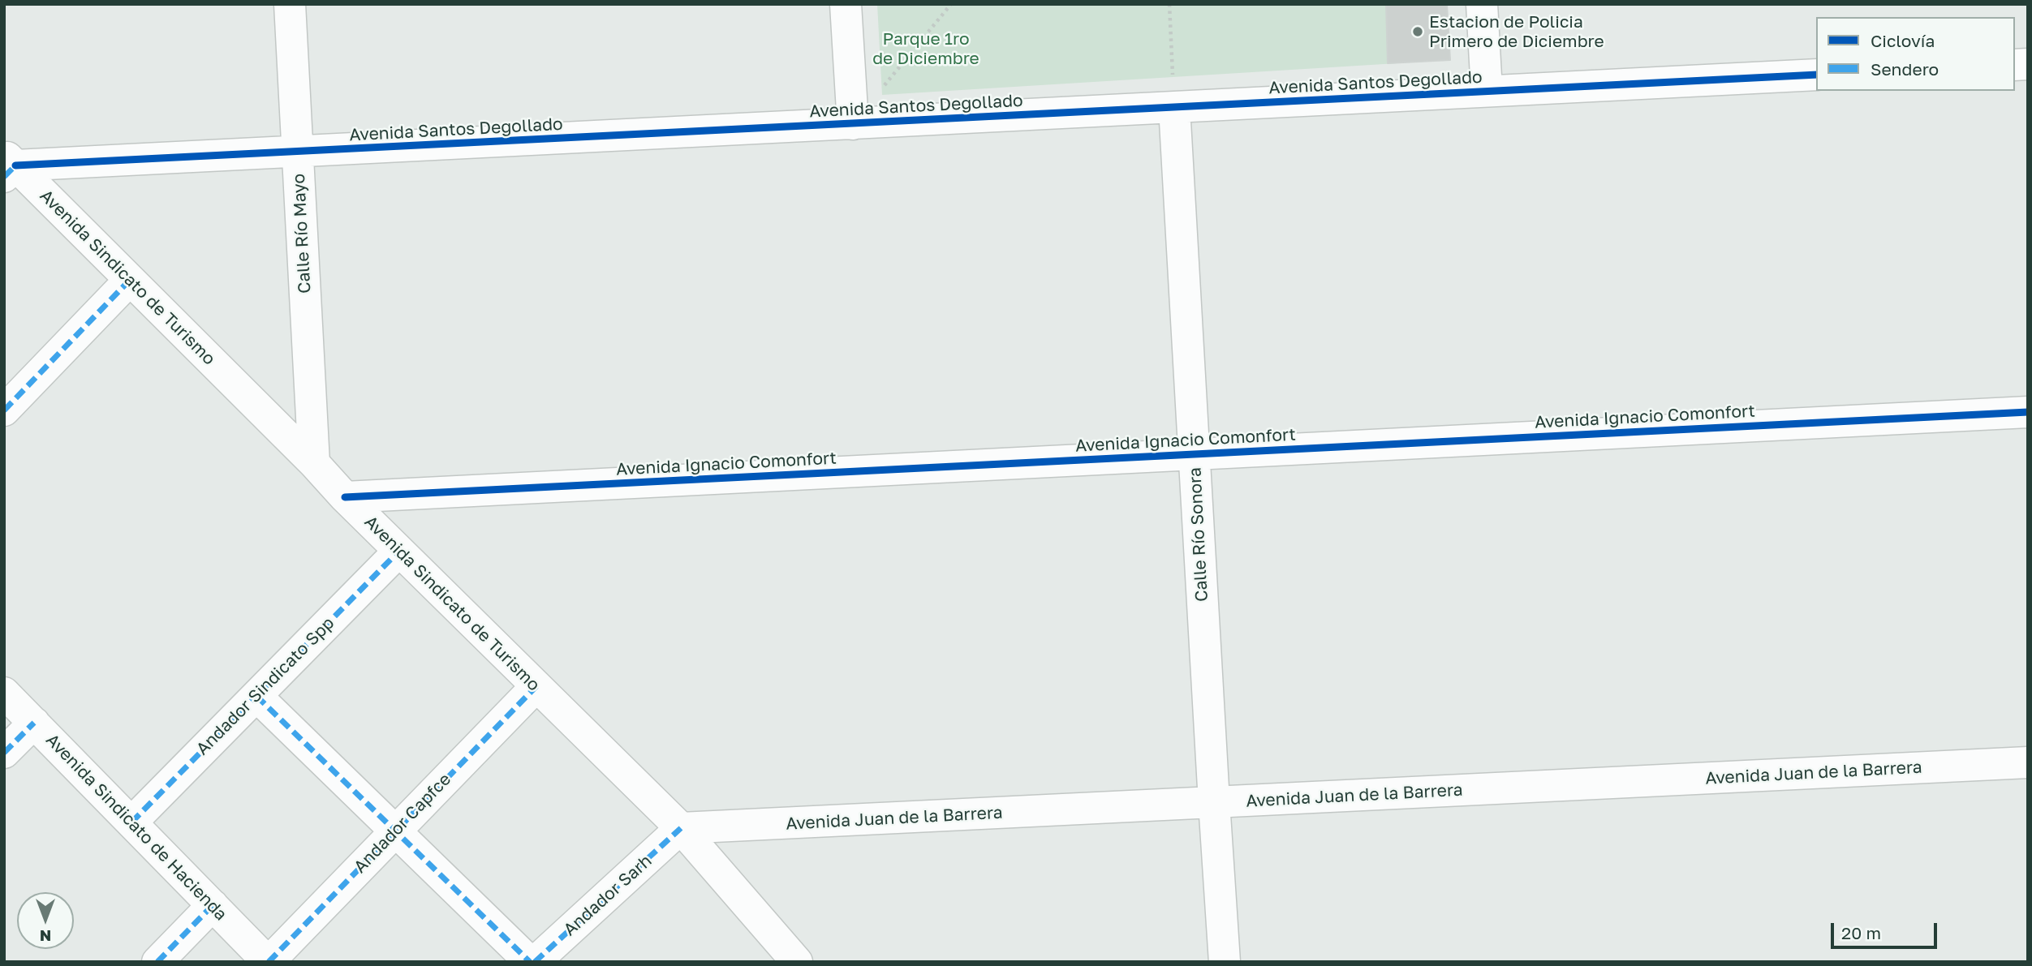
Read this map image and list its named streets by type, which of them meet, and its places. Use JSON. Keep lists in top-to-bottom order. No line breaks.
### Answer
{"streets":{"street":["Avenida Santos Degollado","Calle Río Mayo","Avenida Sindicato de Turismo","Avenida Ignacio Comonfort","Calle Río Sonora","Andador Sindicato Spp","Avenida Juan de la Barrera","Andador Capfce","Avenida Sindicato de Hacienda","Andador Sarh"]},"crossings":[["Avenida Santos Degollado","Calle Río Mayo"],["Avenida Santos Degollado","Avenida Sindicato de Turismo"],["Avenida Santos Degollado","Calle Río Sonora"],["Calle Río Mayo","Avenida Sindicato de Turismo"],["Avenida Sindicato de Turismo","Avenida Ignacio Comonfort"],["Avenida Sindicato de Turismo","Andador Sindicato Spp"],["Avenida Sindicato de Turismo","Avenida Juan de la Barrera"],["Avenida Sindicato de Turismo","Andador Capfce"],["Avenida Sindicato de Turismo","Andador Sarh"],["Avenida Ignacio Comonfort","Calle Río Sonora"],["Calle Río Sonora","Avenida Juan de la Barrera"],["Andador Sindicato Spp","Avenida Sindicato de Hacienda"],["Avenida Juan de la Barrera","Andador Sarh"],["Andador Capfce","Avenida Sindicato de Hacienda"]],"parks":["Parque 1ro de Diciembre"],"places":["Estacion de Policia Primero de Diciembre"],"legend":["Ciclovía","Sendero"],"scale_bar":"20 m","north":"bottom"}
